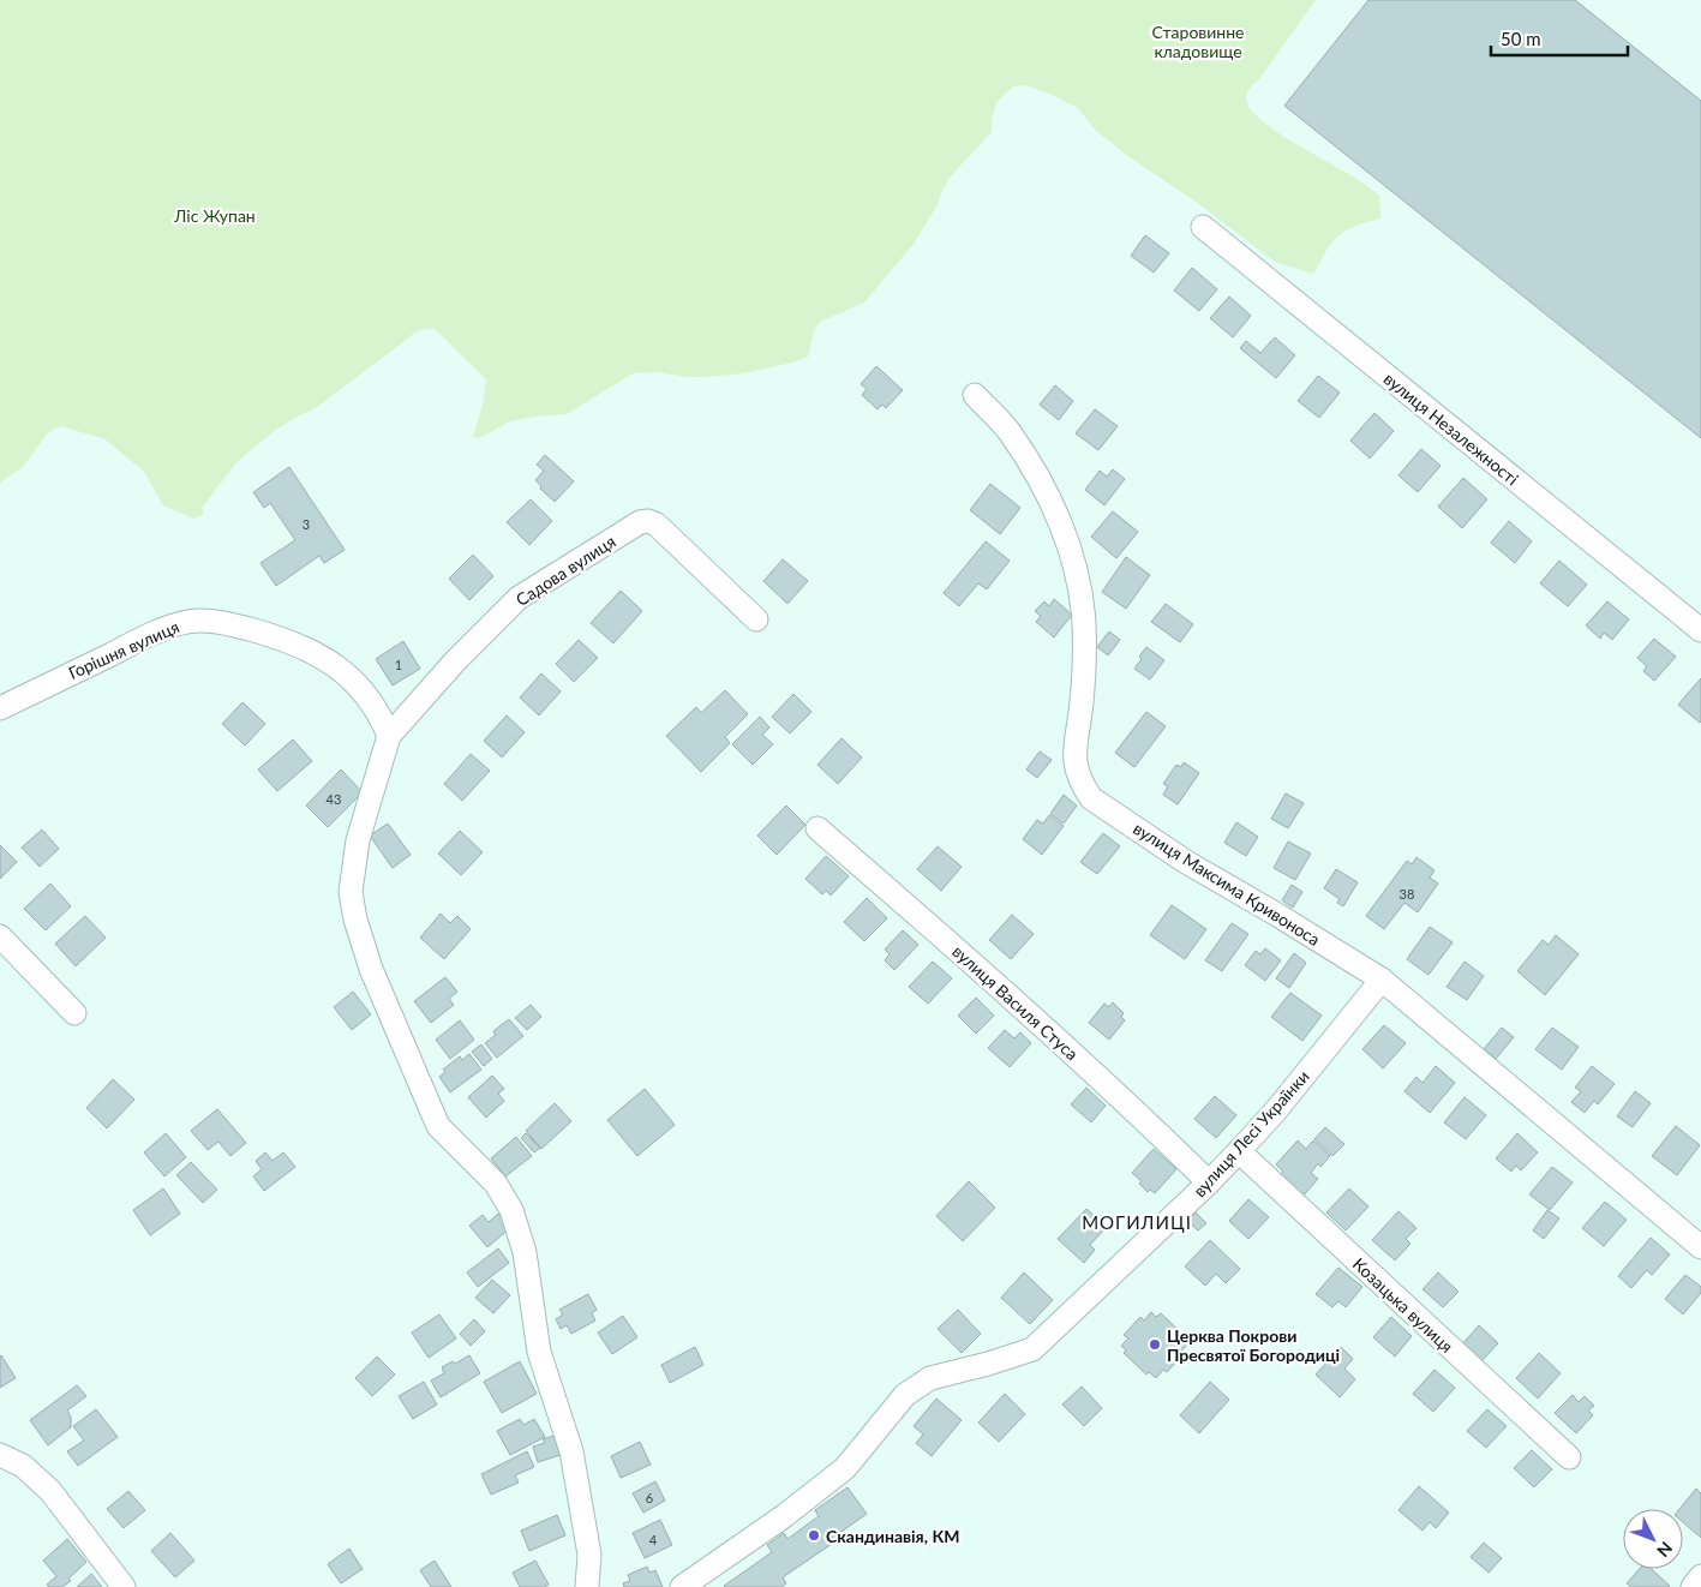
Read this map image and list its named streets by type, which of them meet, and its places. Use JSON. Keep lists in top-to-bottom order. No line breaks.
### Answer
{"streets":{"street":["вулиця Незалежності","Садова вулиця","Горішня вулиця","вулиця Максима Кривоноса","вулиця Василя Стуса","вулиця Лесі Українки","Козацька вулиця"]},"crossings":[["Садова вулиця","Горішня вулиця"],["вулиця Максима Кривоноса","вулиця Лесі Українки"],["вулиця Василя Стуса","вулиця Лесі Українки"],["вулиця Лесі Українки","Козацька вулиця"]],"districts":["МОГИЛИЦІ"],"parks":["Старовинне кладовище","Ліс Жупан"],"places":["Церква Покрови Пресвятої Богородиці","Скандинавія, КМ"],"house_numbers":["3","1","43","38","6","4"],"scale_bar":"50 m","north":"bottom right"}
